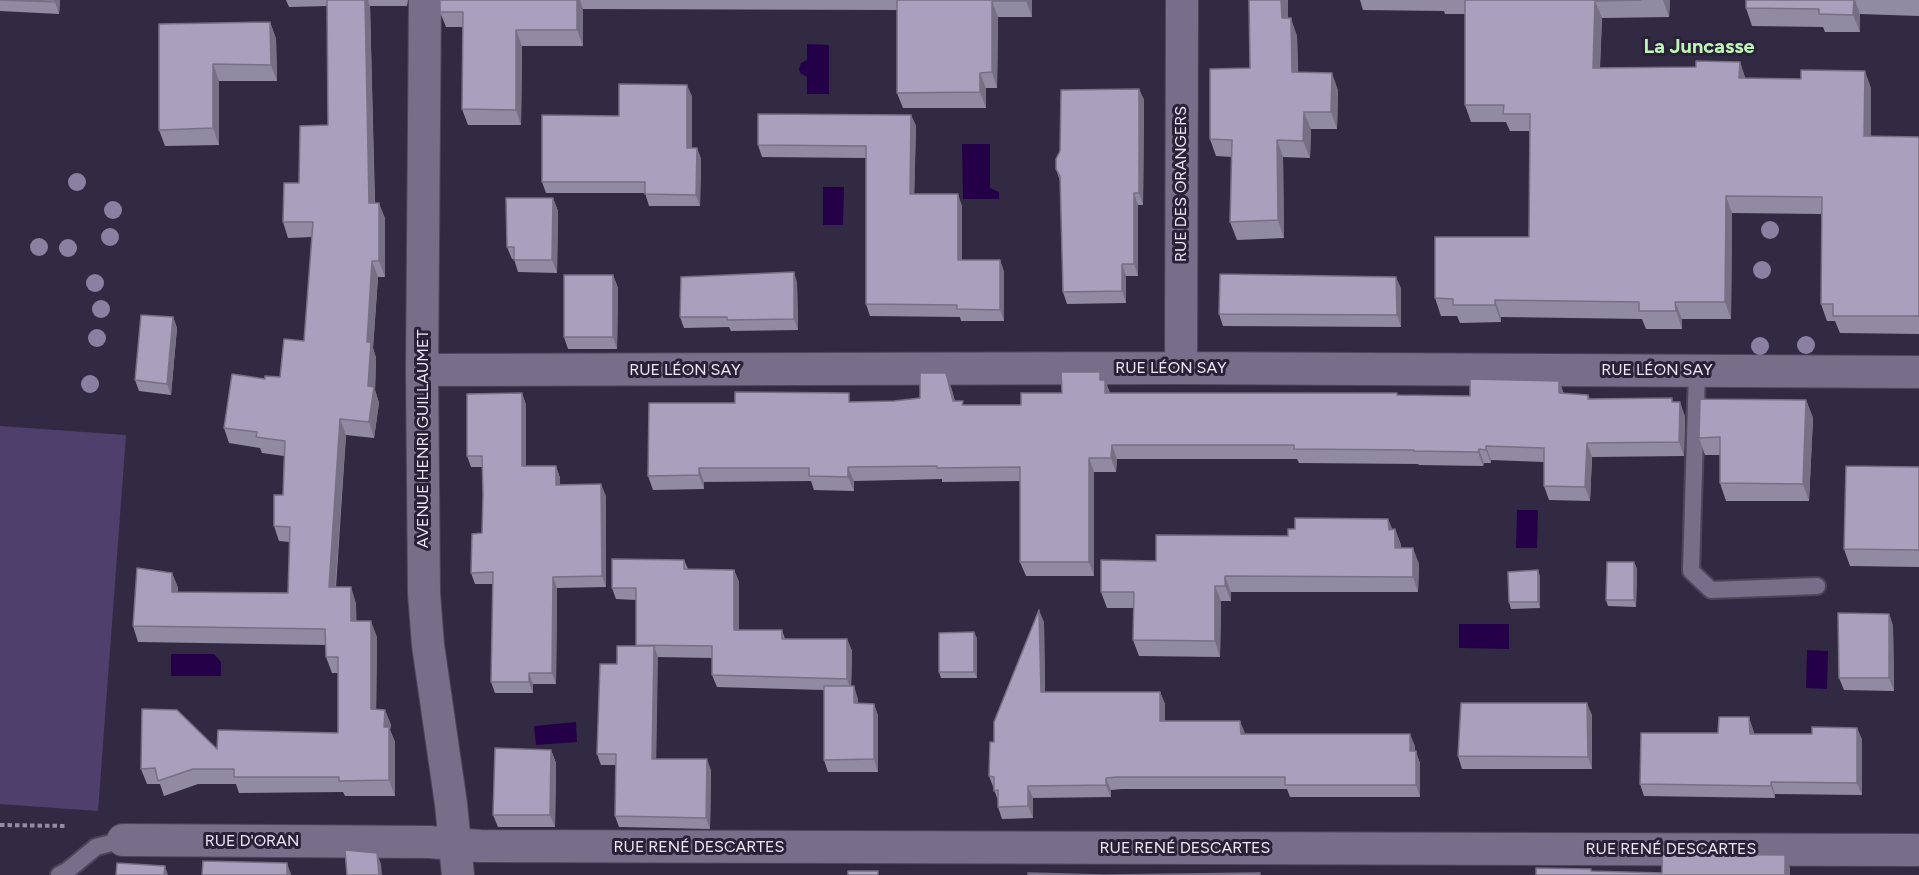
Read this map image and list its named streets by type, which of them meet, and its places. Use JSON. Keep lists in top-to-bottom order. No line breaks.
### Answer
{"streets":{"street":["RUE DES ORANGERS","RUE LÉON SAY","AVENUE HENRI GUILLAUMET","RUE D'ORAN","RUE RENÉ DESCARTES"]},"crossings":[["RUE DES ORANGERS","RUE LÉON SAY"],["RUE LÉON SAY","AVENUE HENRI GUILLAUMET"],["AVENUE HENRI GUILLAUMET","RUE D'ORAN"],["AVENUE HENRI GUILLAUMET","RUE RENÉ DESCARTES"],["RUE D'ORAN","RUE RENÉ DESCARTES"]],"districts":["La Juncasse"]}
